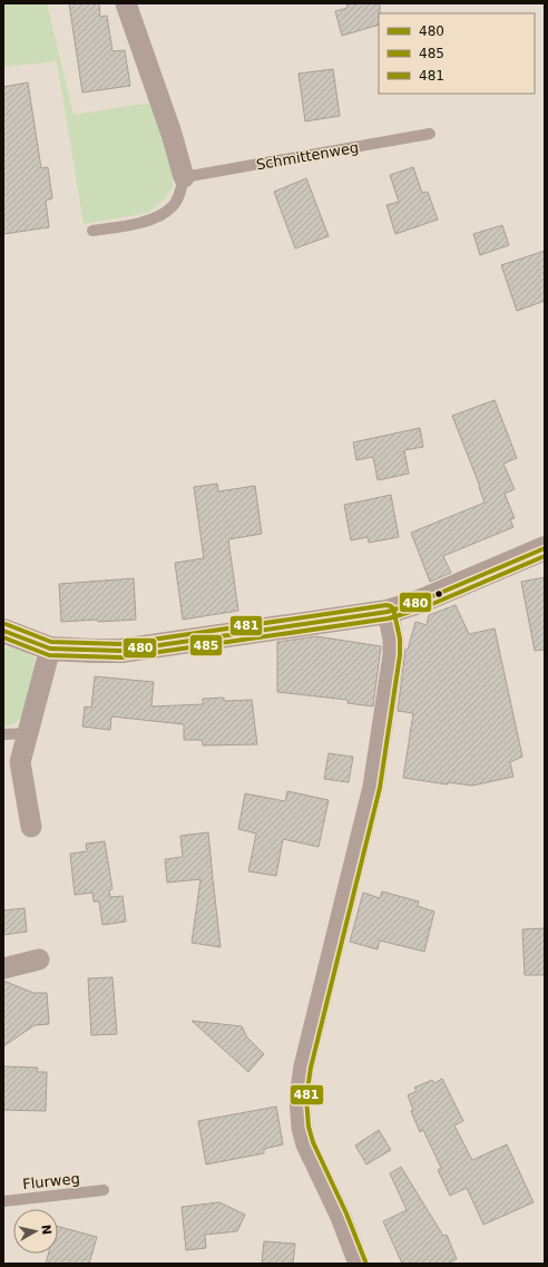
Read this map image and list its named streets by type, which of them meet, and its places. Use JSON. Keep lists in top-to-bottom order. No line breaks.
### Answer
{"streets":{"lane":["Schmittenweg","Flurweg"]},"lines":["transit line 480","transit line 485","transit line 481"],"legend":["480","485","481"],"north":"right"}
